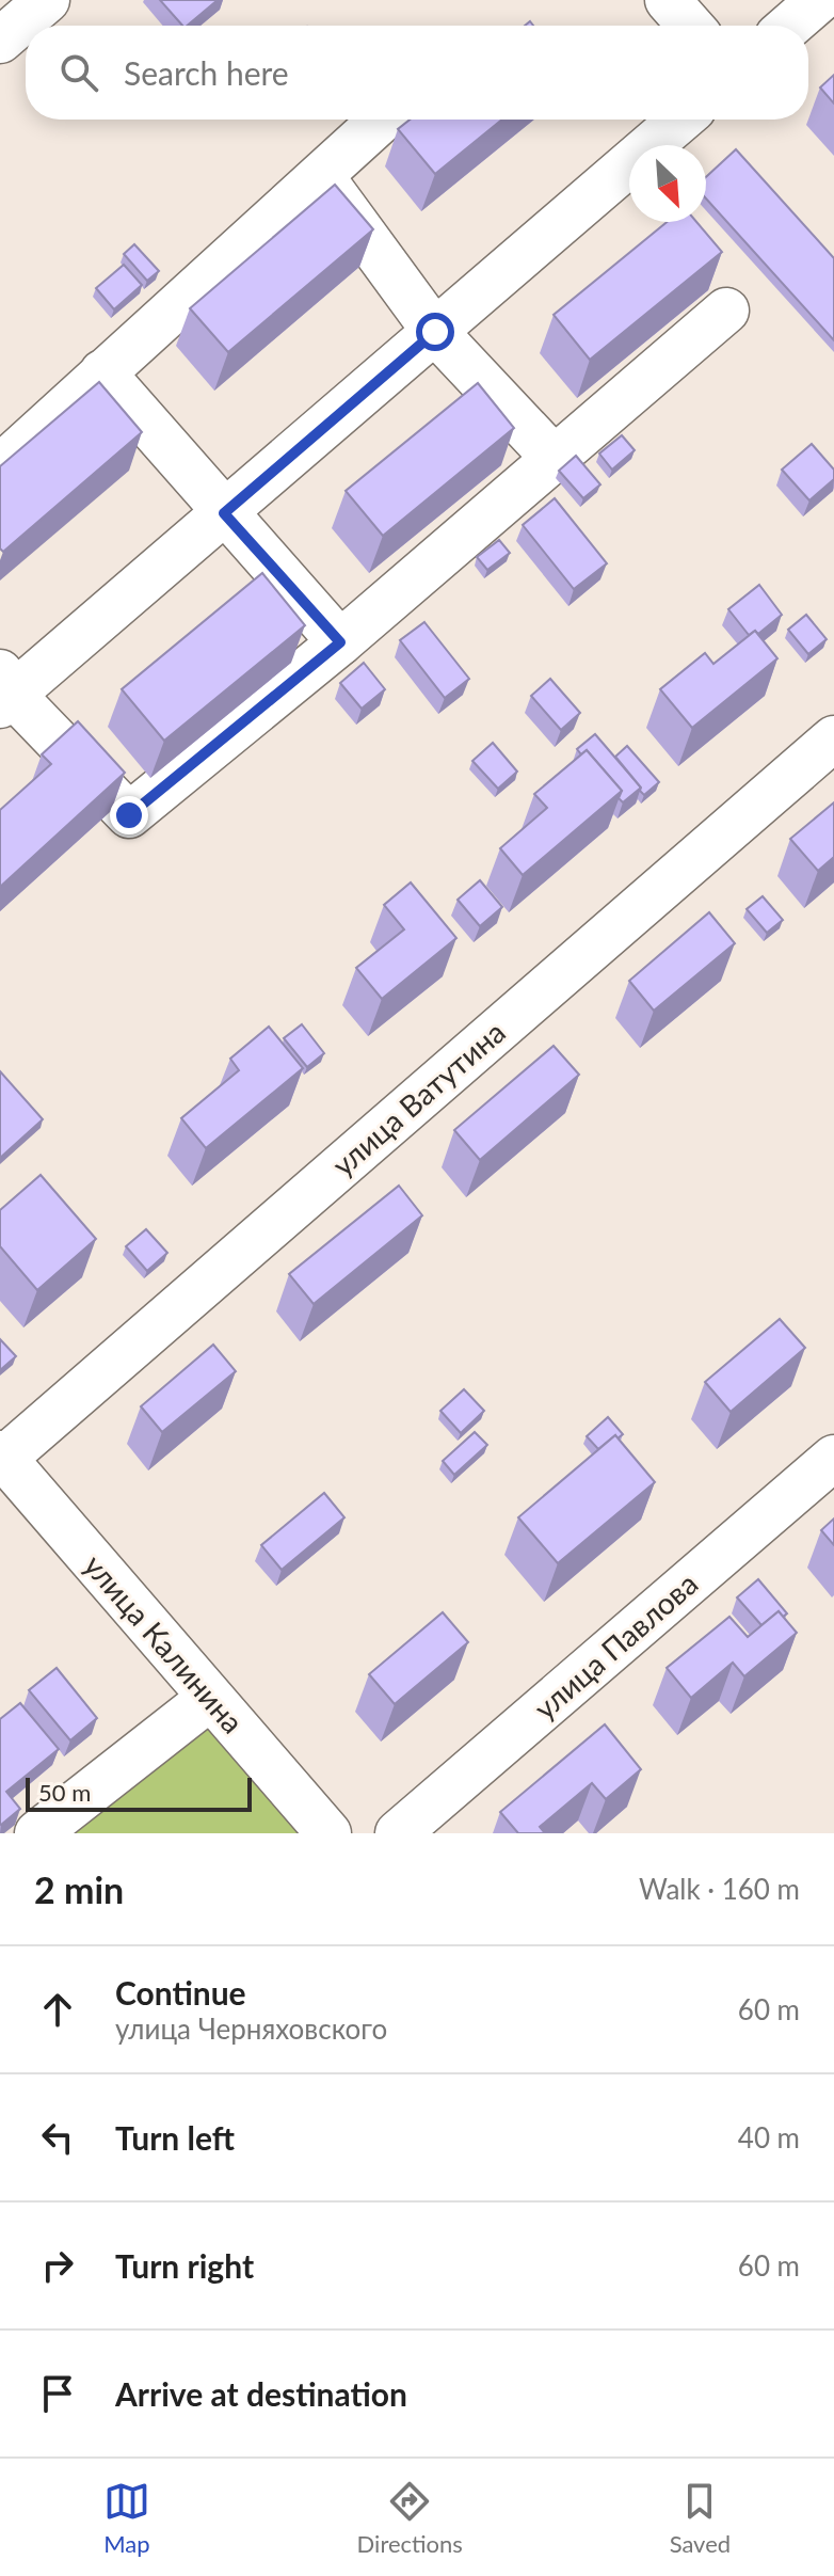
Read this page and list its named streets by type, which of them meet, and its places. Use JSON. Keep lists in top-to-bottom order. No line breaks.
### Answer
{"streets":{"street":["улица Ватутина","улица Калинина","улица Павлова"]},"crossings":[["улица Ватутина","улица Калинина"]],"scale_bar":"50 m","north":"bottom right","page":{"search":"Search here","scale":"50 m","heading":["2 min","Walk · 160 m"],"list":[["Continue","улица Черняховского","60 m"],["Turn left","40 m"],["Turn right","60 m"],"Arrive at destination"],"nav":["Map","Directions","Saved"]}}
